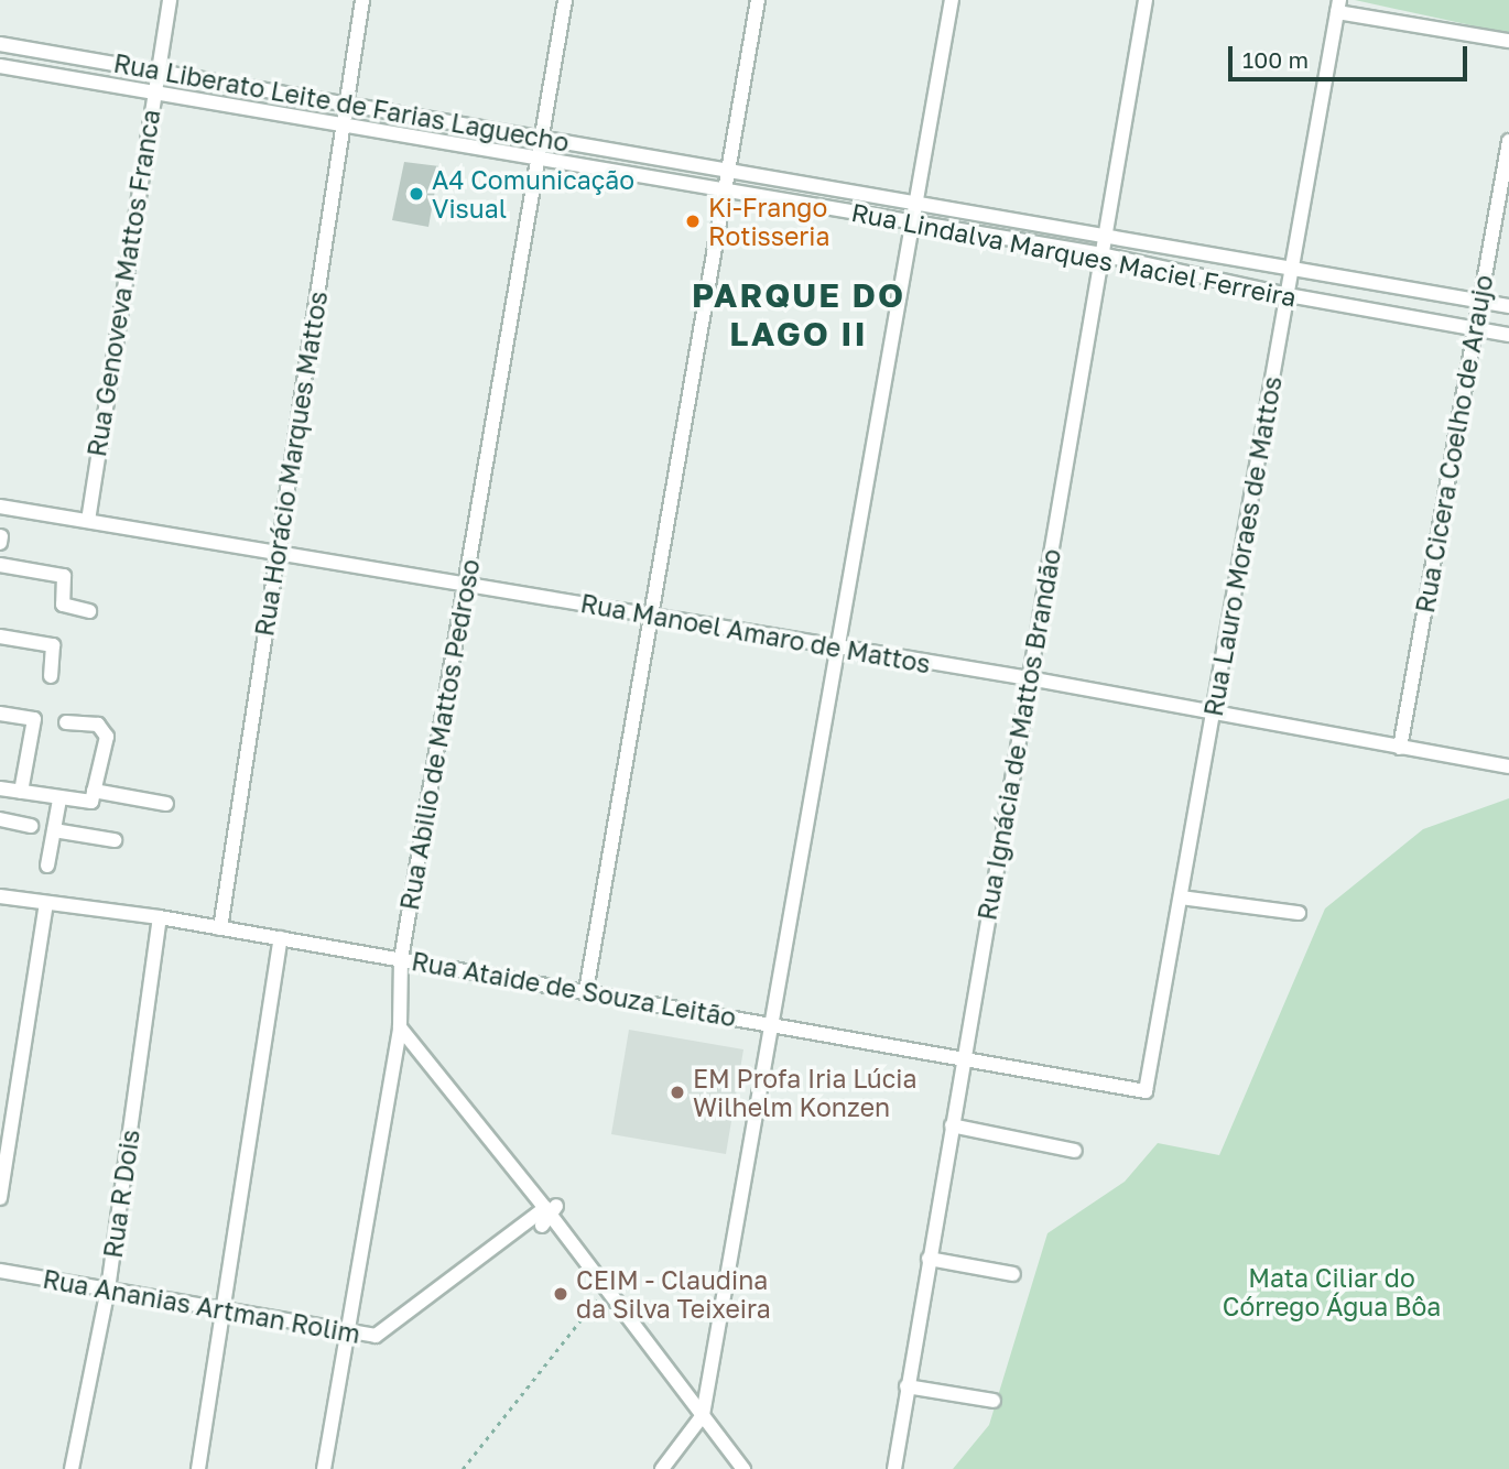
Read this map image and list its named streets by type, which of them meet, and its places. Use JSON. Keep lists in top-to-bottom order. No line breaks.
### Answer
{"streets":{"street":["Rua Liberato Leite de Farias Laguecho","Rua Lindalva Marques Maciel Ferreira","Rua Genoveva Mattos Franca","Rua Cicera Coelho de Araujo","Rua Horácio Marques Mattos","Rua Lauro Moraes de Mattos","Rua Manoel Amaro de Mattos","Rua Abilio de Mattos Pedroso","Rua Ignácia de Mattos Brandão","Rua Ataide de Souza Leitão","Rua R Dois","Rua Ananias Artman Rolim"]},"crossings":[["Rua Liberato Leite de Farias Laguecho","Rua Lindalva Marques Maciel Ferreira"],["Rua Liberato Leite de Farias Laguecho","Rua Genoveva Mattos Franca"],["Rua Liberato Leite de Farias Laguecho","Rua Horácio Marques Mattos"],["Rua Liberato Leite de Farias Laguecho","Rua Abilio de Mattos Pedroso"],["Rua Lindalva Marques Maciel Ferreira","Rua Genoveva Mattos Franca"],["Rua Lindalva Marques Maciel Ferreira","Rua Cicera Coelho de Araujo"],["Rua Lindalva Marques Maciel Ferreira","Rua Horácio Marques Mattos"],["Rua Lindalva Marques Maciel Ferreira","Rua Lauro Moraes de Mattos"],["Rua Lindalva Marques Maciel Ferreira","Rua Abilio de Mattos Pedroso"],["Rua Lindalva Marques Maciel Ferreira","Rua Ignácia de Mattos Brandão"],["Rua Genoveva Mattos Franca","Rua Manoel Amaro de Mattos"],["Rua Cicera Coelho de Araujo","Rua Manoel Amaro de Mattos"],["Rua Horácio Marques Mattos","Rua Manoel Amaro de Mattos"],["Rua Horácio Marques Mattos","Rua Ataide de Souza Leitão"],["Rua Lauro Moraes de Mattos","Rua Manoel Amaro de Mattos"],["Rua Lauro Moraes de Mattos","Rua Ataide de Souza Leitão"],["Rua Manoel Amaro de Mattos","Rua Abilio de Mattos Pedroso"],["Rua Manoel Amaro de Mattos","Rua Ignácia de Mattos Brandão"],["Rua Abilio de Mattos Pedroso","Rua Ataide de Souza Leitão"],["Rua Abilio de Mattos Pedroso","Rua Ananias Artman Rolim"],["Rua Ignácia de Mattos Brandão","Rua Ataide de Souza Leitão"],["Rua Ataide de Souza Leitão","Rua R Dois"],["Rua R Dois","Rua Ananias Artman Rolim"]],"districts":["PARQUE DO LAGO II"],"parks":["Mata Ciliar do Córrego Água Bôa"],"places":["A4 Comunicação Visual","Ki-Frango Rotisseria","EM Profª Iria Lúcia Wilhelm Konzen","CEIM - Claudina da Silva Teixeira"],"scale_bar":"100 m"}
